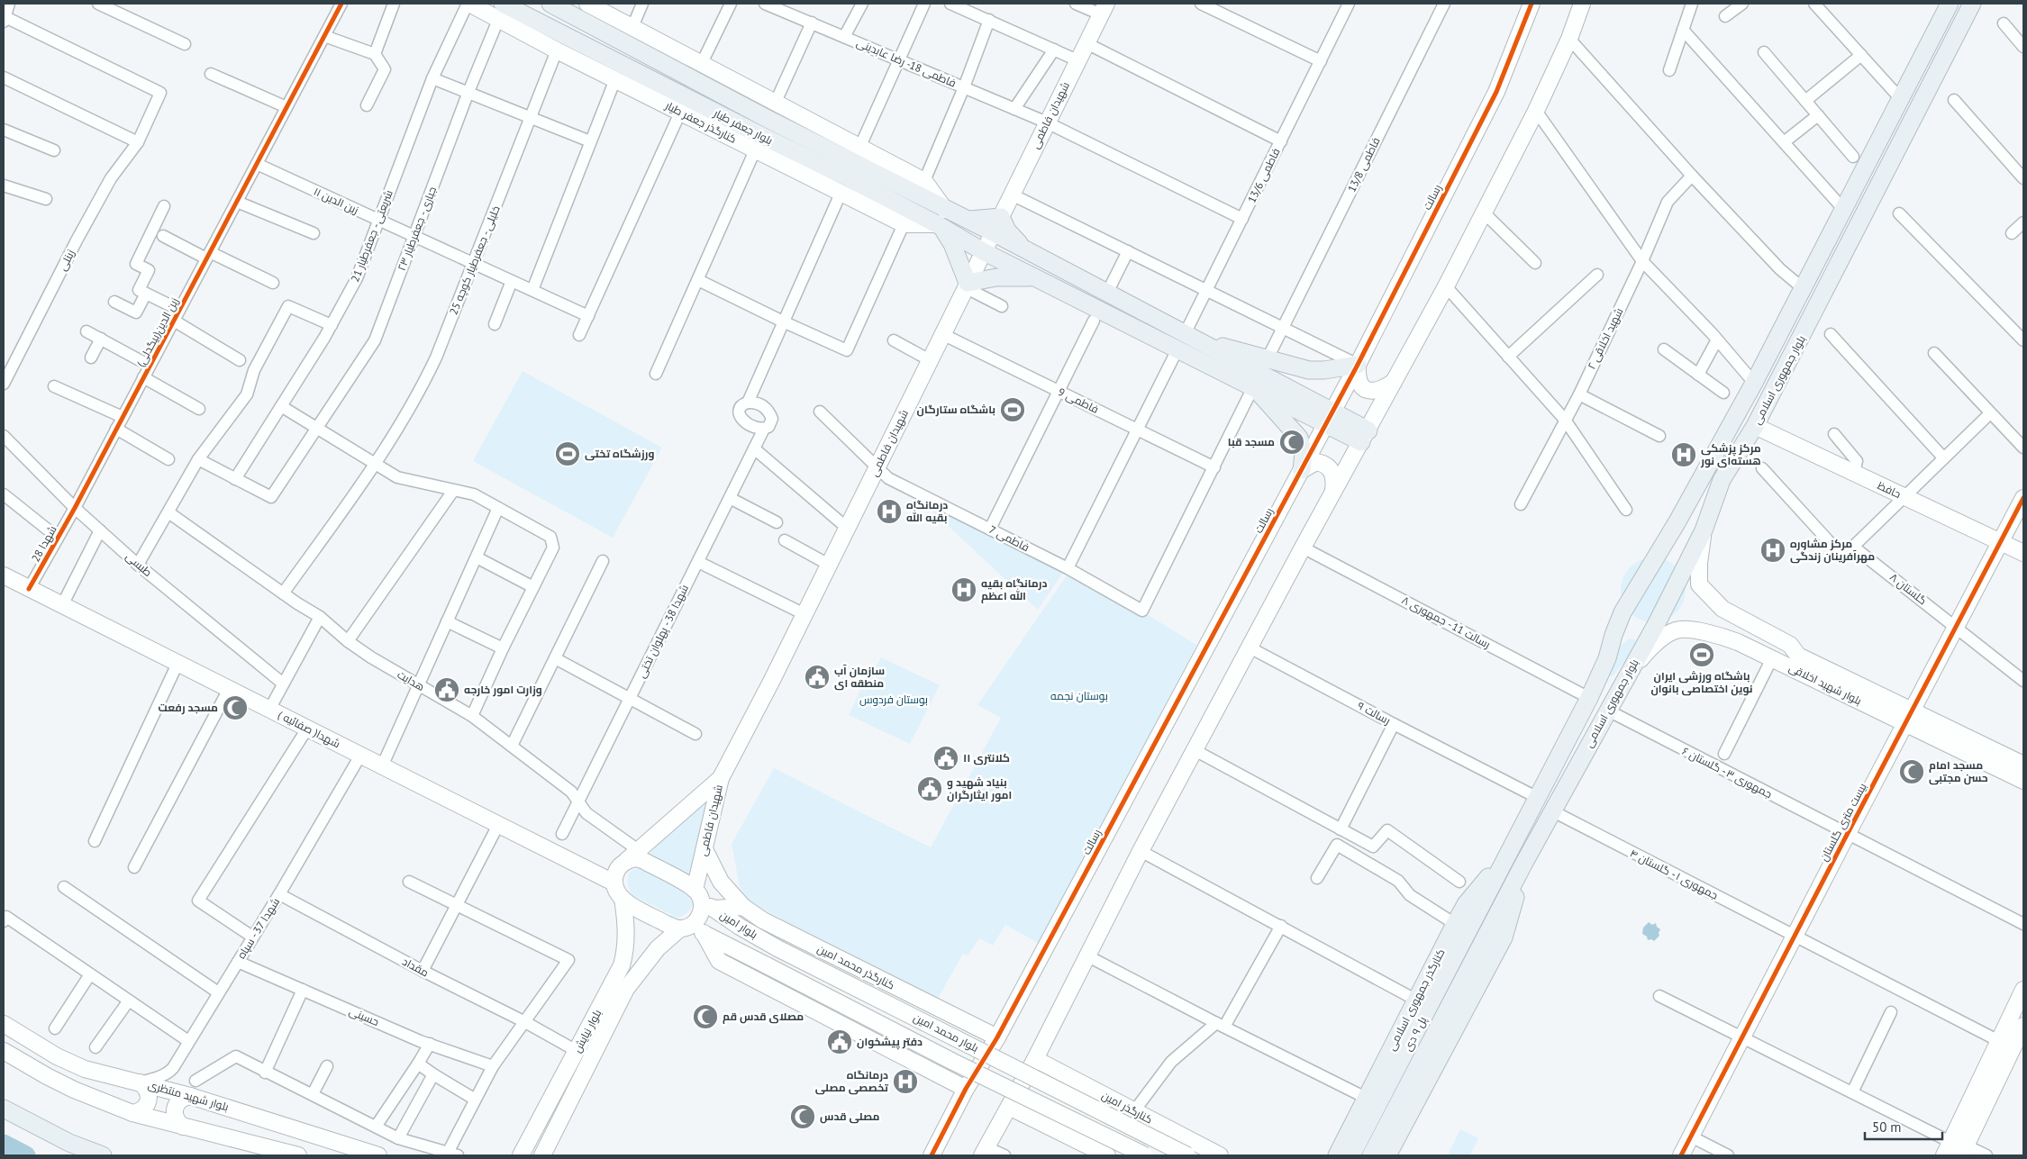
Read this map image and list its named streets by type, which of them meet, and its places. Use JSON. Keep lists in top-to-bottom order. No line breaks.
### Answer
{"streets":{"main road":["شهیدان فاطمی","کنارگذر جعفر طیار","بلوار جعفر طیار","رسالت","بلوار جمهوری اسلامی","حافظ","بلوار شهید اخلاقی","شهدا( صفائیه )","بیست متری گلستان","بلوار امین","کنارگذر محمد امین","کنارگذر جمهوری اسلامی","بلوار نیایش","بلوار محمد امین","پل ۹ دی","بلوار شهید منتظری","کنارگذر امین"],"street":["فاطمی 18- رضا عابدینی","فاطمی 13/8","فاطمی 13/6","زین الدین ۱۱","جباری - جعفرطیار ۲۳","شریعتی - جعفرطیار 21","زینلی","خلیلی - جعفرطیار کوچه 25","زین الدین(بیگدلی)","شهید اخلاقی ۲","فاطمی 9","فاطمی 7","شهدا 28","طبسی","گلستان ۸","رسالت 11 - جمهوری ۸","شهدا 38 - پهلوان تختی","هدایت","رسالت ۹","جمهوری ۳ - گلستان ۶","جمهوری ۱ - گلستان ۴","شهدا 37 - سپاه","مقداد","حسینی"]},"crossings":[["فاطمی 18- رضا عابدینی","شهیدان فاطمی"],["فاطمی 18- رضا عابدینی","فاطمی 13/6"],["شهیدان فاطمی","بلوار جعفر طیار"],["شهیدان فاطمی","فاطمی 9"],["شهیدان فاطمی","فاطمی 7"],["شهیدان فاطمی","بلوار امین"],["شهیدان فاطمی","کنارگذر محمد امین"],["شهیدان فاطمی","بلوار نیایش"],["کنارگذر جعفر طیار","بلوار جعفر طیار"],["کنارگذر جعفر طیار","جباری - جعفرطیار ۲۳"],["کنارگذر جعفر طیار","شریعتی - جعفرطیار 21"],["کنارگذر جعفر طیار","خلیلی - جعفرطیار کوچه 25"],["بلوار جعفر طیار","فاطمی 13/6"],["فاطمی 13/8","فاطمی 9"],["فاطمی 13/8","فاطمی 7"],["فاطمی 13/6","فاطمی 9"],["فاطمی 13/6","فاطمی 7"],["رسالت","کنارگذر محمد امین"],["زین الدین ۱۱","جباری - جعفرطیار ۲۳"],["زین الدین ۱۱","شریعتی - جعفرطیار 21"],["زین الدین ۱۱","خلیلی - جعفرطیار کوچه 25"],["زین الدین ۱۱","زین الدین(بیگدلی)"],["جباری - جعفرطیار ۲۳","شریعتی - جعفرطیار 21"],["خلیلی - جعفرطیار کوچه 25","هدایت"],["زین الدین(بیگدلی)","شهدا 28"],["زین الدین(بیگدلی)","طبسی"],["بلوار جمهوری اسلامی","حافظ"],["بلوار جمهوری اسلامی","رسالت 11 - جمهوری ۸"],["بلوار جمهوری اسلامی","بلوار شهید اخلاقی"],["بلوار جمهوری اسلامی","جمهوری ۳ - گلستان ۶"],["بلوار جمهوری اسلامی","جمهوری ۱ - گلستان ۴"],["بلوار جمهوری اسلامی","کنارگذر جمهوری اسلامی"],["بلوار جمهوری اسلامی","پل ۹ دی"],["حافظ","بیست متری گلستان"],["شهدا 28","طبسی"],["شهدا 28","شهدا( صفائیه )"],["گلستان ۸","بیست متری گلستان"],["شهدا 38 - پهلوان تختی","هدایت"],["هدایت","بلوار امین"],["بلوار شهید اخلاقی","بیست متری گلستان"],["شهدا( صفائیه )","شهدا 37 - سپاه"],["جمهوری ۳ - گلستان ۶","بیست متری گلستان"],["بیست متری گلستان","جمهوری ۱ - گلستان ۴"],["بلوار امین","بلوار نیایش"],["بلوار امین","بلوار محمد امین"],["شهدا 37 - سپاه","مقداد"],["شهدا 37 - سپاه","حسینی"],["شهدا 37 - سپاه","بلوار شهید منتظری"],["مقداد","بلوار نیایش"]],"parks":["بوستان نجمه","بوستان فردوس"],"places":{"sports":["باشگاه ستارگان","ورزشگاه تختی","باشگاه ورزشی ایران نوین اختصاصی بانوان"],"mosque":["مسجد قبا","مسجد رفعت","مسجد امام حسن مجتبی","مصلای قدس قم","مصلی قدس"],"hospital":["مرکز پزشکی هسته‌ای نور","درمانگاه بقیه الله","مرکز مشاوره مهرآفرینان زندگی","درمانگاه بقیه الله اعظم","درمانگاه تخصصی مصلی"],"public building":["سازمان آب منطقه ای","وزارت امور خارجه","کلانتری ۱۱","بنیاد شهید و امور ایثارگران","دفتر پیشخوان"]},"scale_bar":"50 m"}
